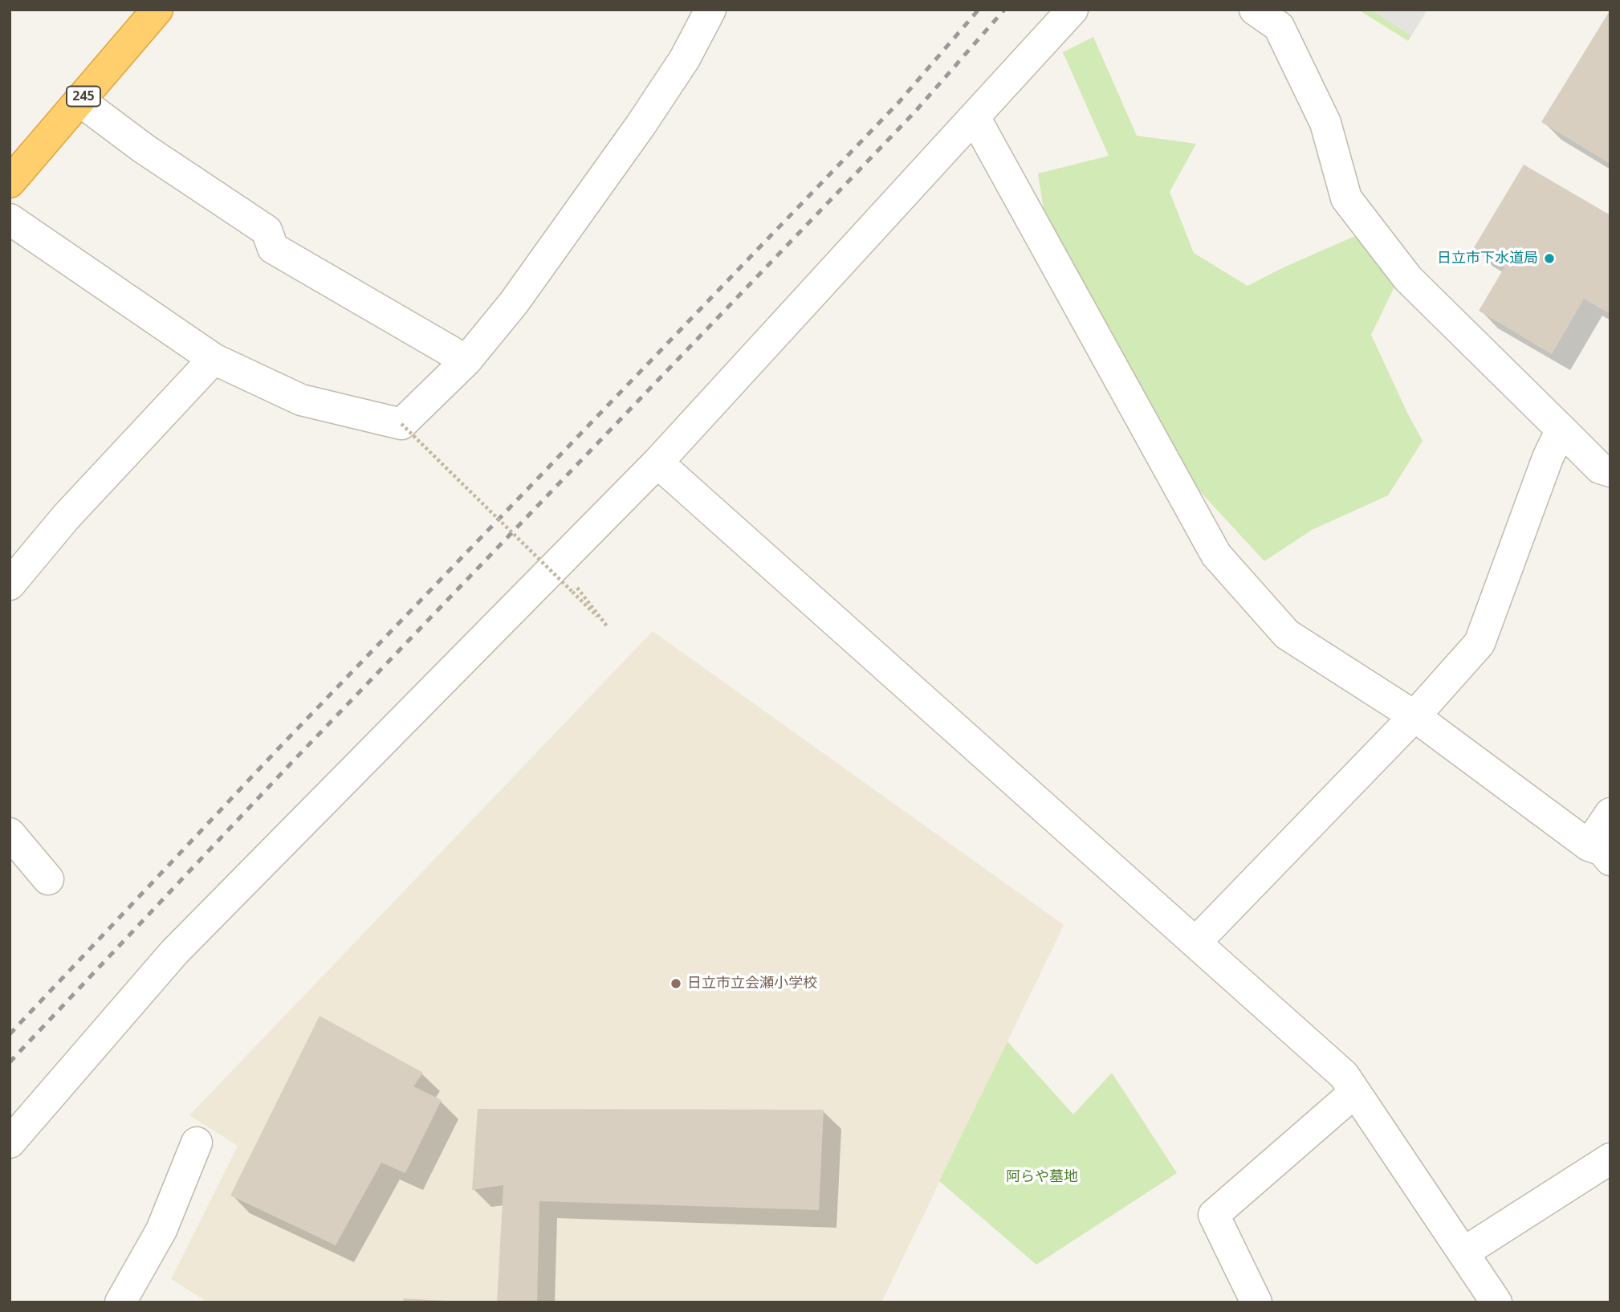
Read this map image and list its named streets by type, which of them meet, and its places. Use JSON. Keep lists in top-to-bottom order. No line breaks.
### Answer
{"streets":{"highway":["245"]},"parks":["阿らや墓地"],"places":["日立市下水道局","日立市立会瀬小学校"]}
